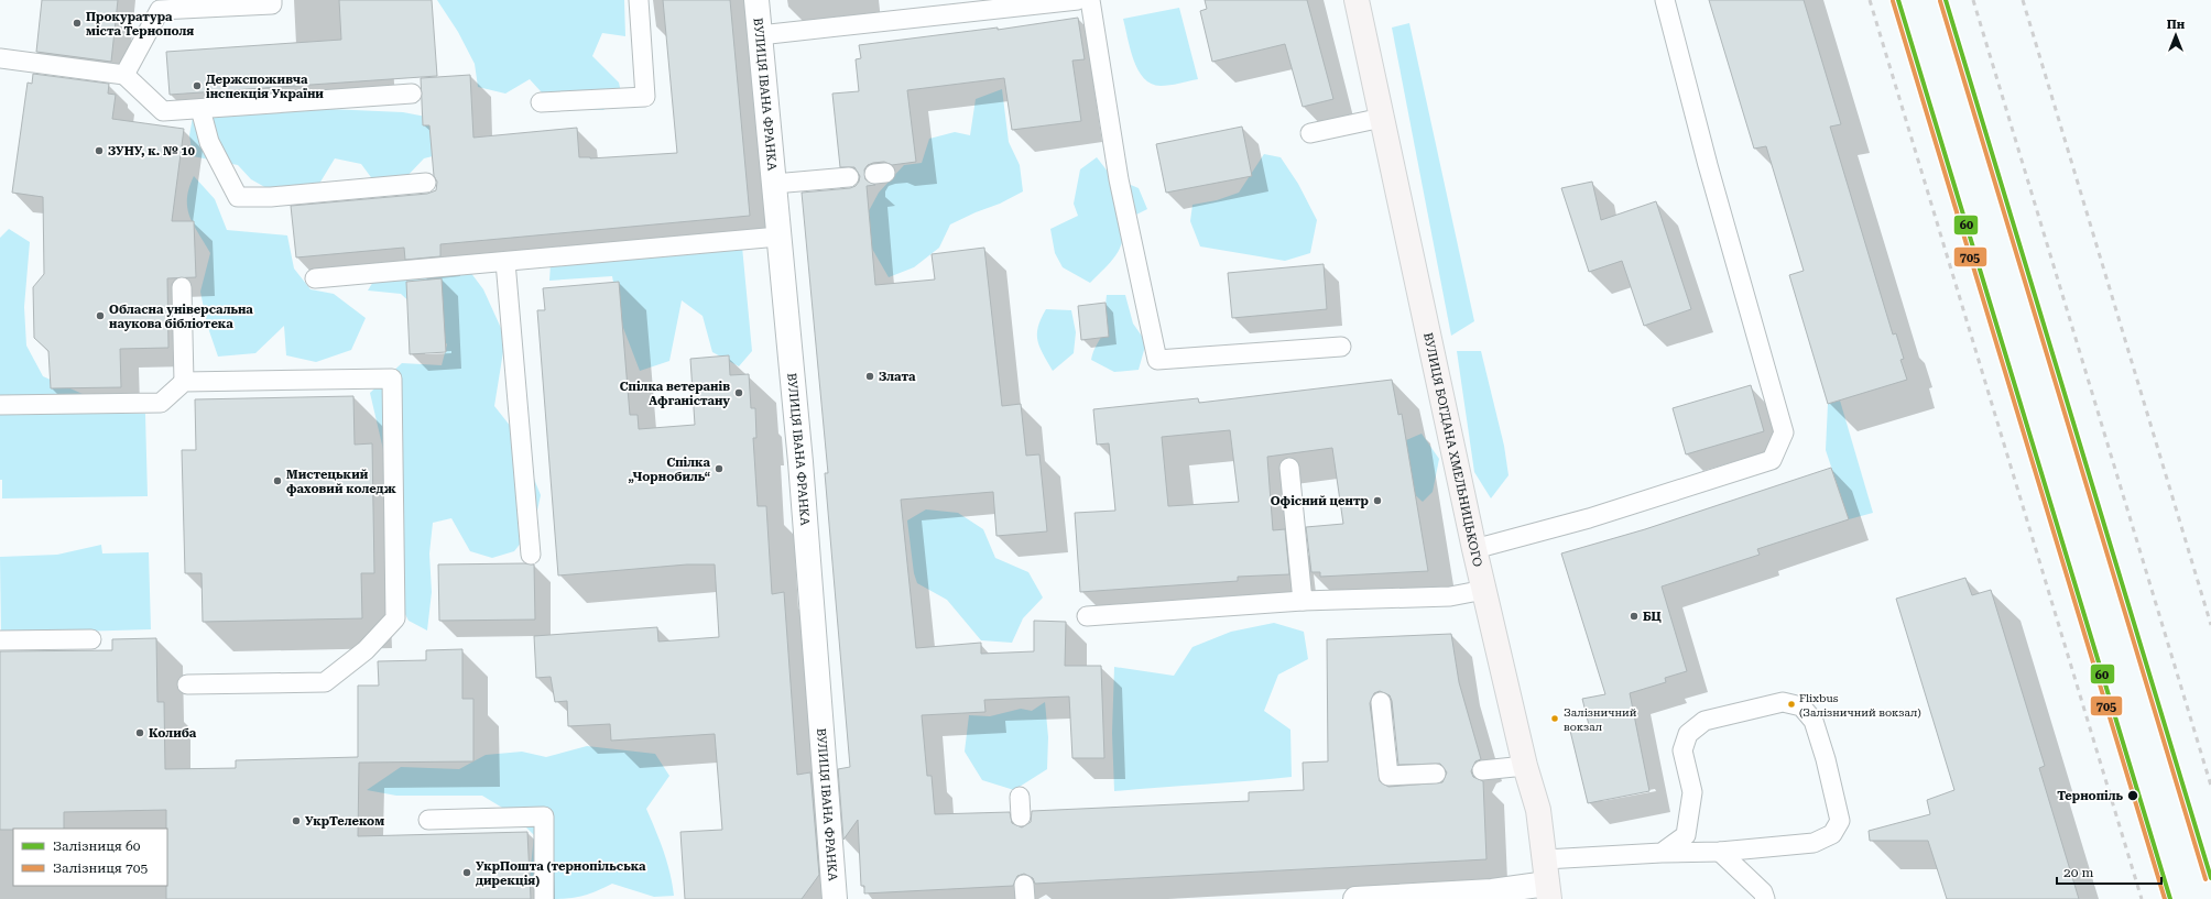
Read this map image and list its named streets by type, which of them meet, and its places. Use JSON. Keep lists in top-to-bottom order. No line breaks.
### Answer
{"streets":{"main road":["ВУЛИЦЯ БОГДАНА ХМЕЛЬНИЦЬКОГО"],"street":["ВУЛИЦЯ ІВАНА ФРАНКА"]},"places":["Прокуратура міста Тернополя","Держспоживча інспекція України","ЗУНУ, к. № 10","Обласна універсальна наукова бібліотека","Злата","Спілка ветеранів Афганістану","Спілка „Чорнобиль“","Мистецький фаховий коледж","Офісний центр","БЦ","Flixbus (Залізничний вокзал)","Залізничний вокзал","Колиба","Тернопіль","УкрТелеком","УкрПошта (тернопільська дирекція)"],"lines":["rail line 60","rail line 705"],"legend":["Залізниця 60","Залізниця 705"],"scale_bar":"20 m","north":"top"}
